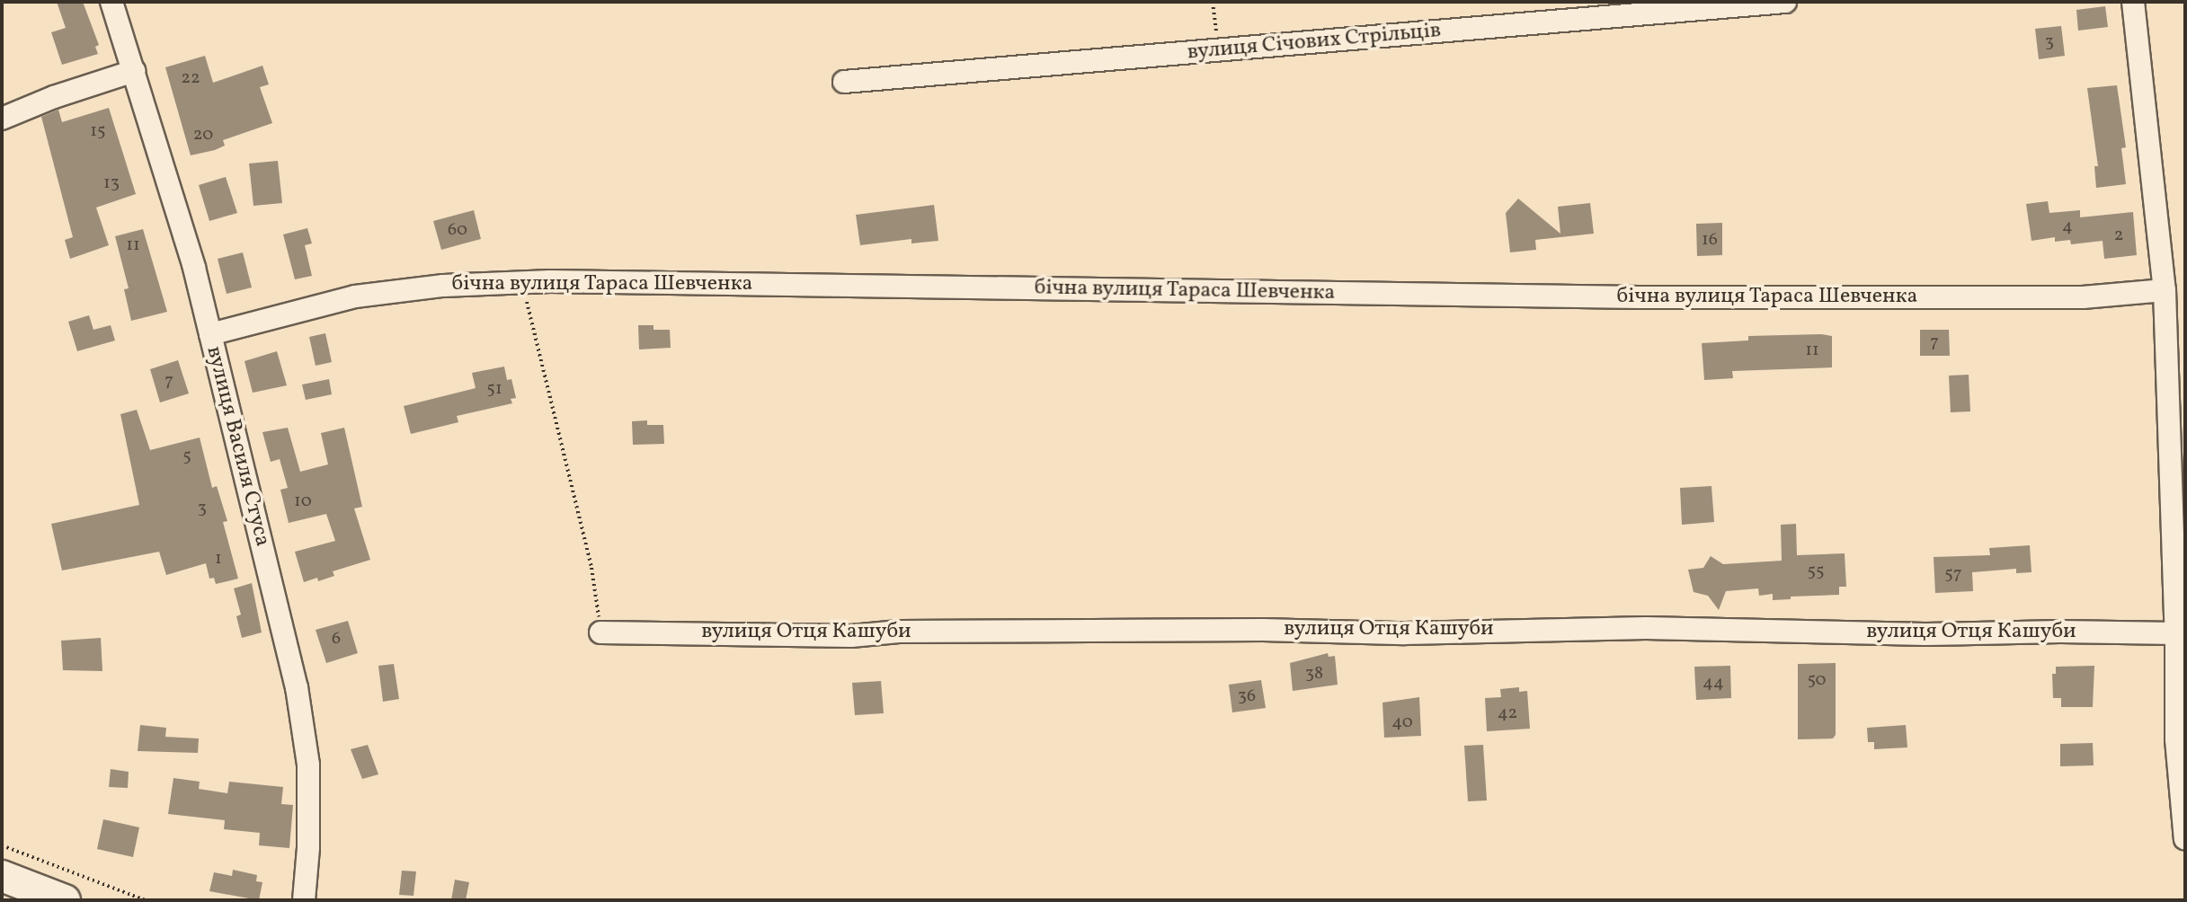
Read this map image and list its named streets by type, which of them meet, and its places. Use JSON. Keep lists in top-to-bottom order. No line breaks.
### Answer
{"streets":{"street":["вулиця Січових Стрільців","бічна вулиця Тараса Шевченка","вулиця Василя Стуса","вулиця Отця Кашуби"]},"crossings":[["бічна вулиця Тараса Шевченка","вулиця Василя Стуса"]],"house_numbers":["3","22","15","20","13","4","60","2","16","11","7","11","7","51","5","10","3","1","55","57","6","38","50","44","36","42","40"]}
